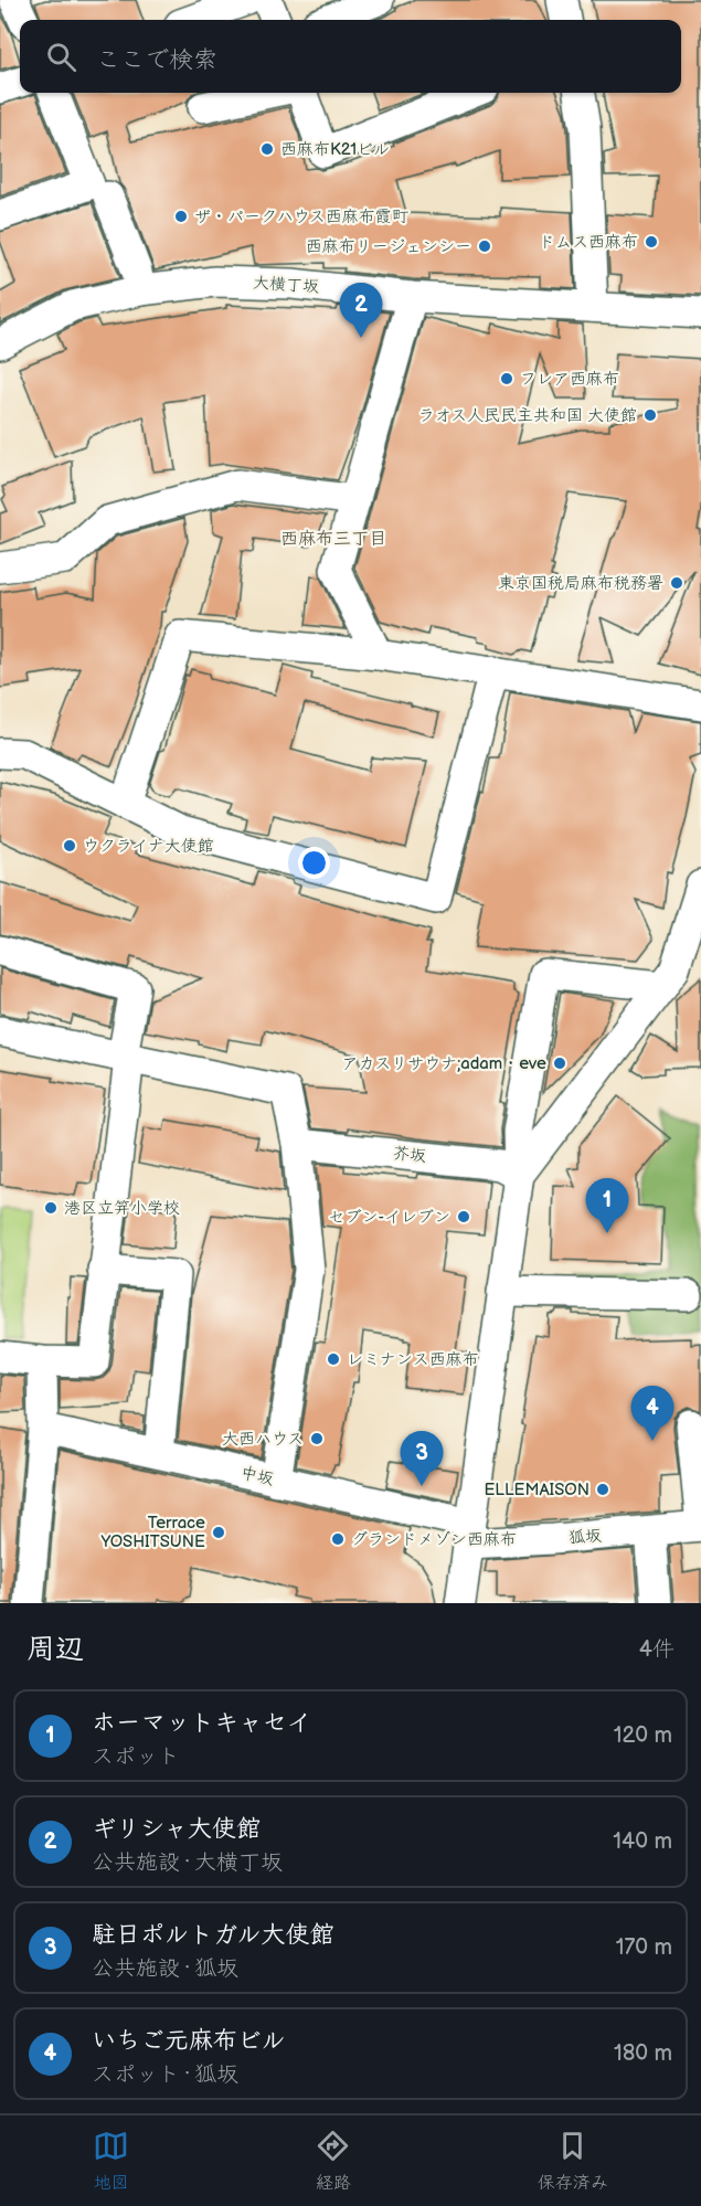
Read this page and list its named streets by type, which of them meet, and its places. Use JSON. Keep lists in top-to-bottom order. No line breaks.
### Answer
{"streets":{"street":["大横丁坂","芥坂","中坂","狐坂"]},"crossings":[["中坂","狐坂"]],"districts":["西麻布三丁目"],"places":["西麻布K21ビル","ザ・パークハウス西麻布霞町","ドムス西麻布","西麻布リージェンシー","フレア西麻布","ラオス人民民主共和国 大使館","東京国税局麻布税務署","ウクライナ大使館","アカスリサウナ;adam・eve","港区立笄小学校","セブン-イレブン","レミナンス西麻布","大西ハウス","ELLEMAISON","Terrace YOSHITSUNE","グランドメゾン西麻布"],"page":{"search":"ここで検索","pins":["2","1","4","3"],"heading":["周辺","4件"],"list":[{"mark":"1","name":"ホーマットキャセイ","note":"スポット","value":"120 m"},{"mark":"2","name":"ギリシャ大使館","note":"公共施設 · 大横丁坂","value":"140 m"},{"mark":"3","name":"駐日ポルトガル大使館","note":"公共施設 · 狐坂","value":"170 m"},{"mark":"4","name":"いちご元麻布ビル","note":"スポット · 狐坂","value":"180 m"}],"nav":["地図","経路","保存済み"]}}
